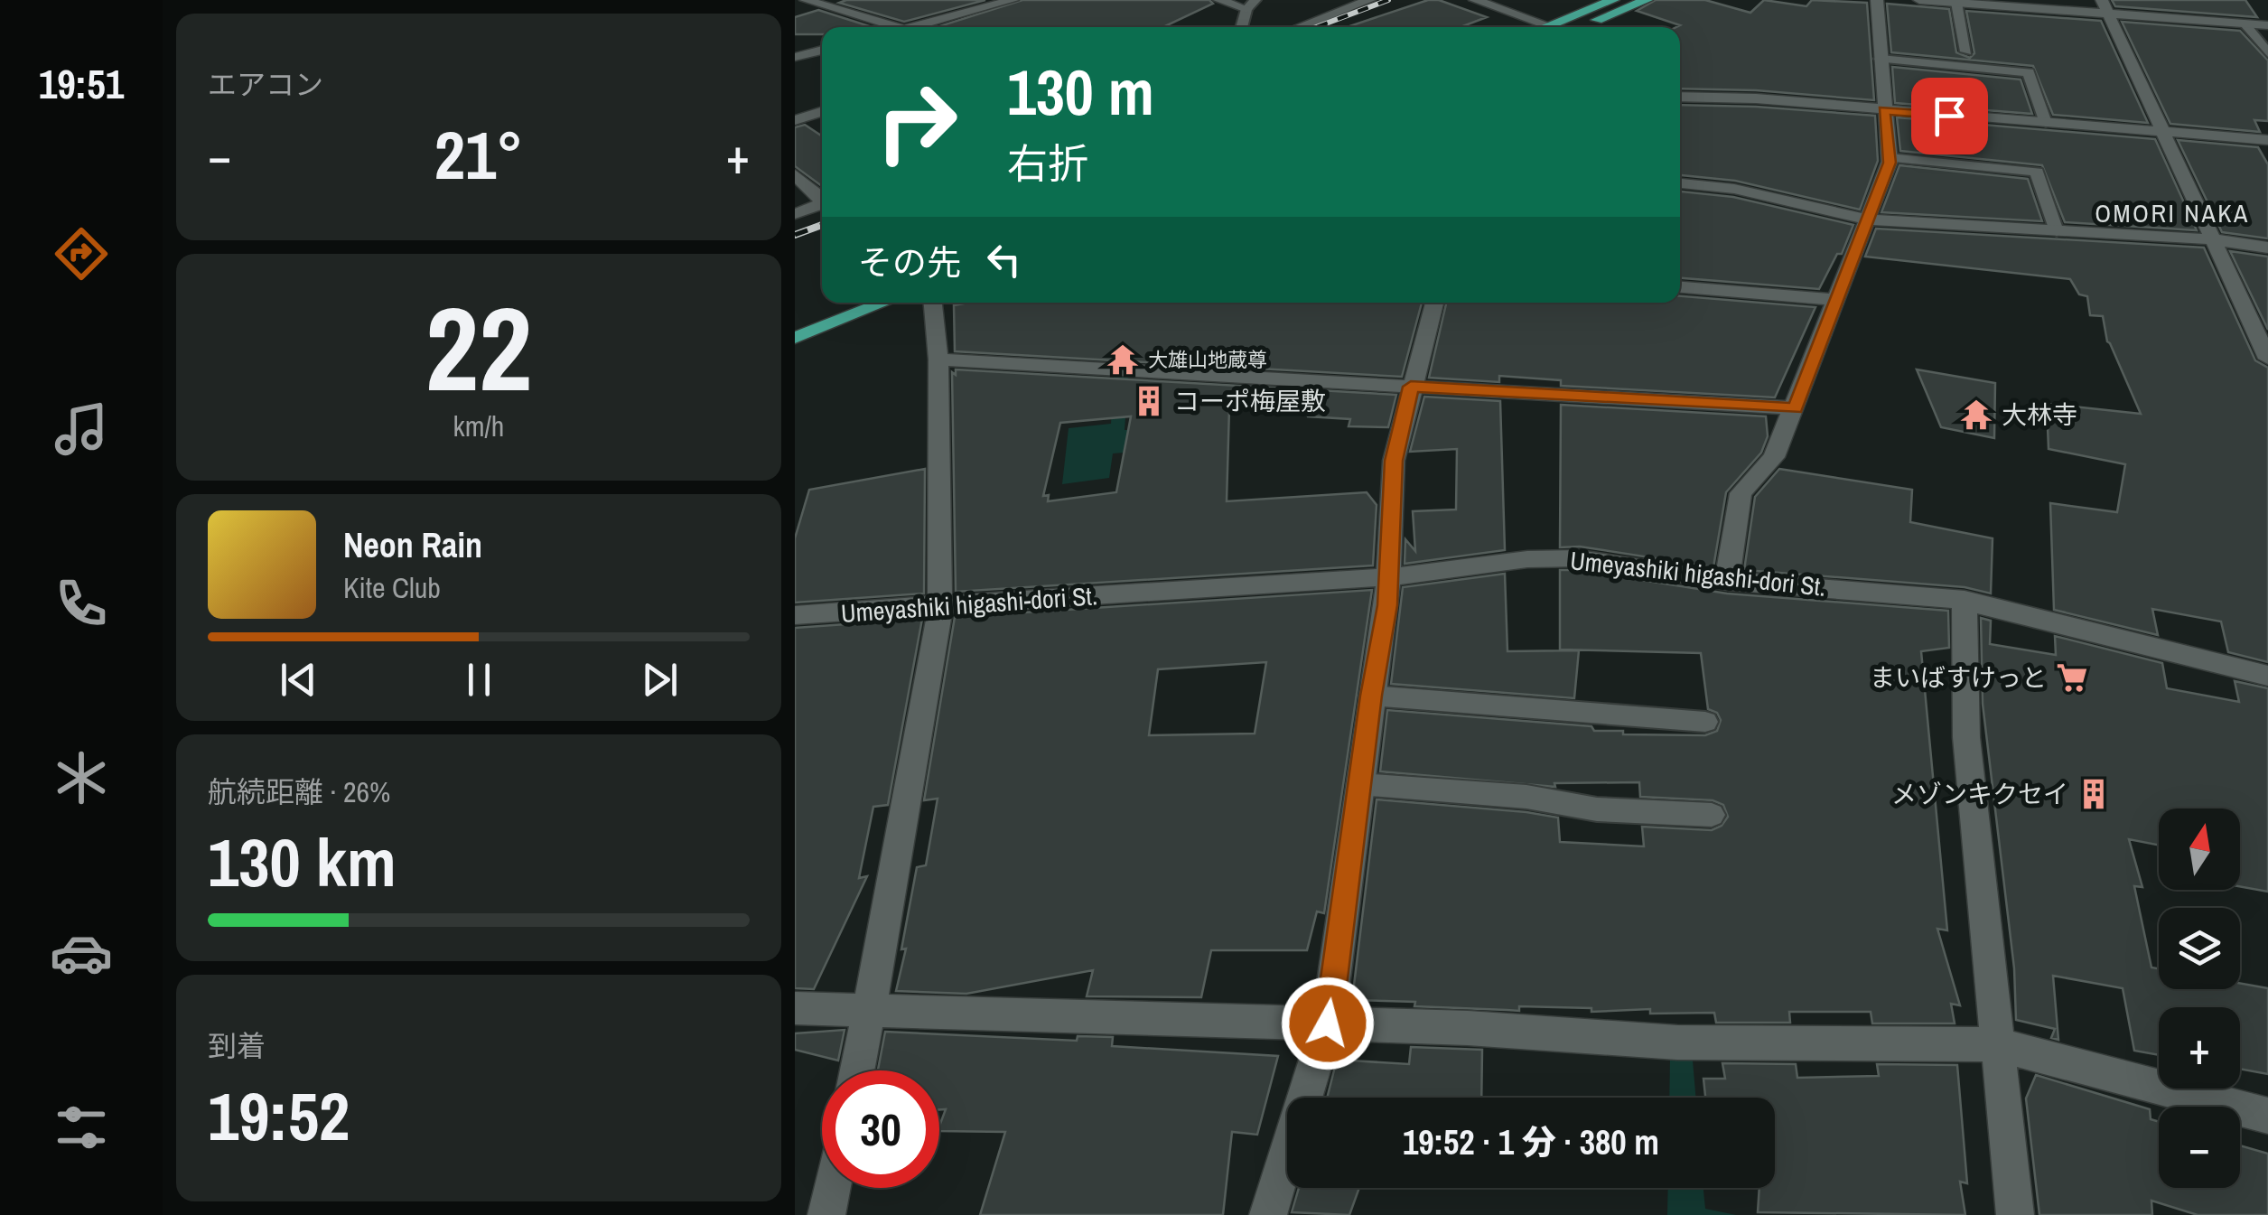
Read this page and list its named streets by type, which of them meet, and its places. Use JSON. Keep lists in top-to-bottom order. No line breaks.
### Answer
{"streets":{"street":["Umeyashiki higashi-dori St."]},"districts":["OMORI NAKA"],"places":{"temple":["大雄山地蔵尊","大林寺"],"building":["コーポ梅屋敷","メゾンキクセイ"],"supermarket":["まいばすけっと"]},"north":"top","page":{"tabs":"19:51","tile":["エアコン",["22","km/h"],["航続距離 · 26%","130 km"],["到着","19:52"]],"turn":["130 m","右折"],"heat":["−","21°","+"],"then":"その先","song":["Neon Rain","Kite Club"],"map_buttons":["+","−"],"limit":"30","trip":"19:52 · 1 分 · 380 m"}}
